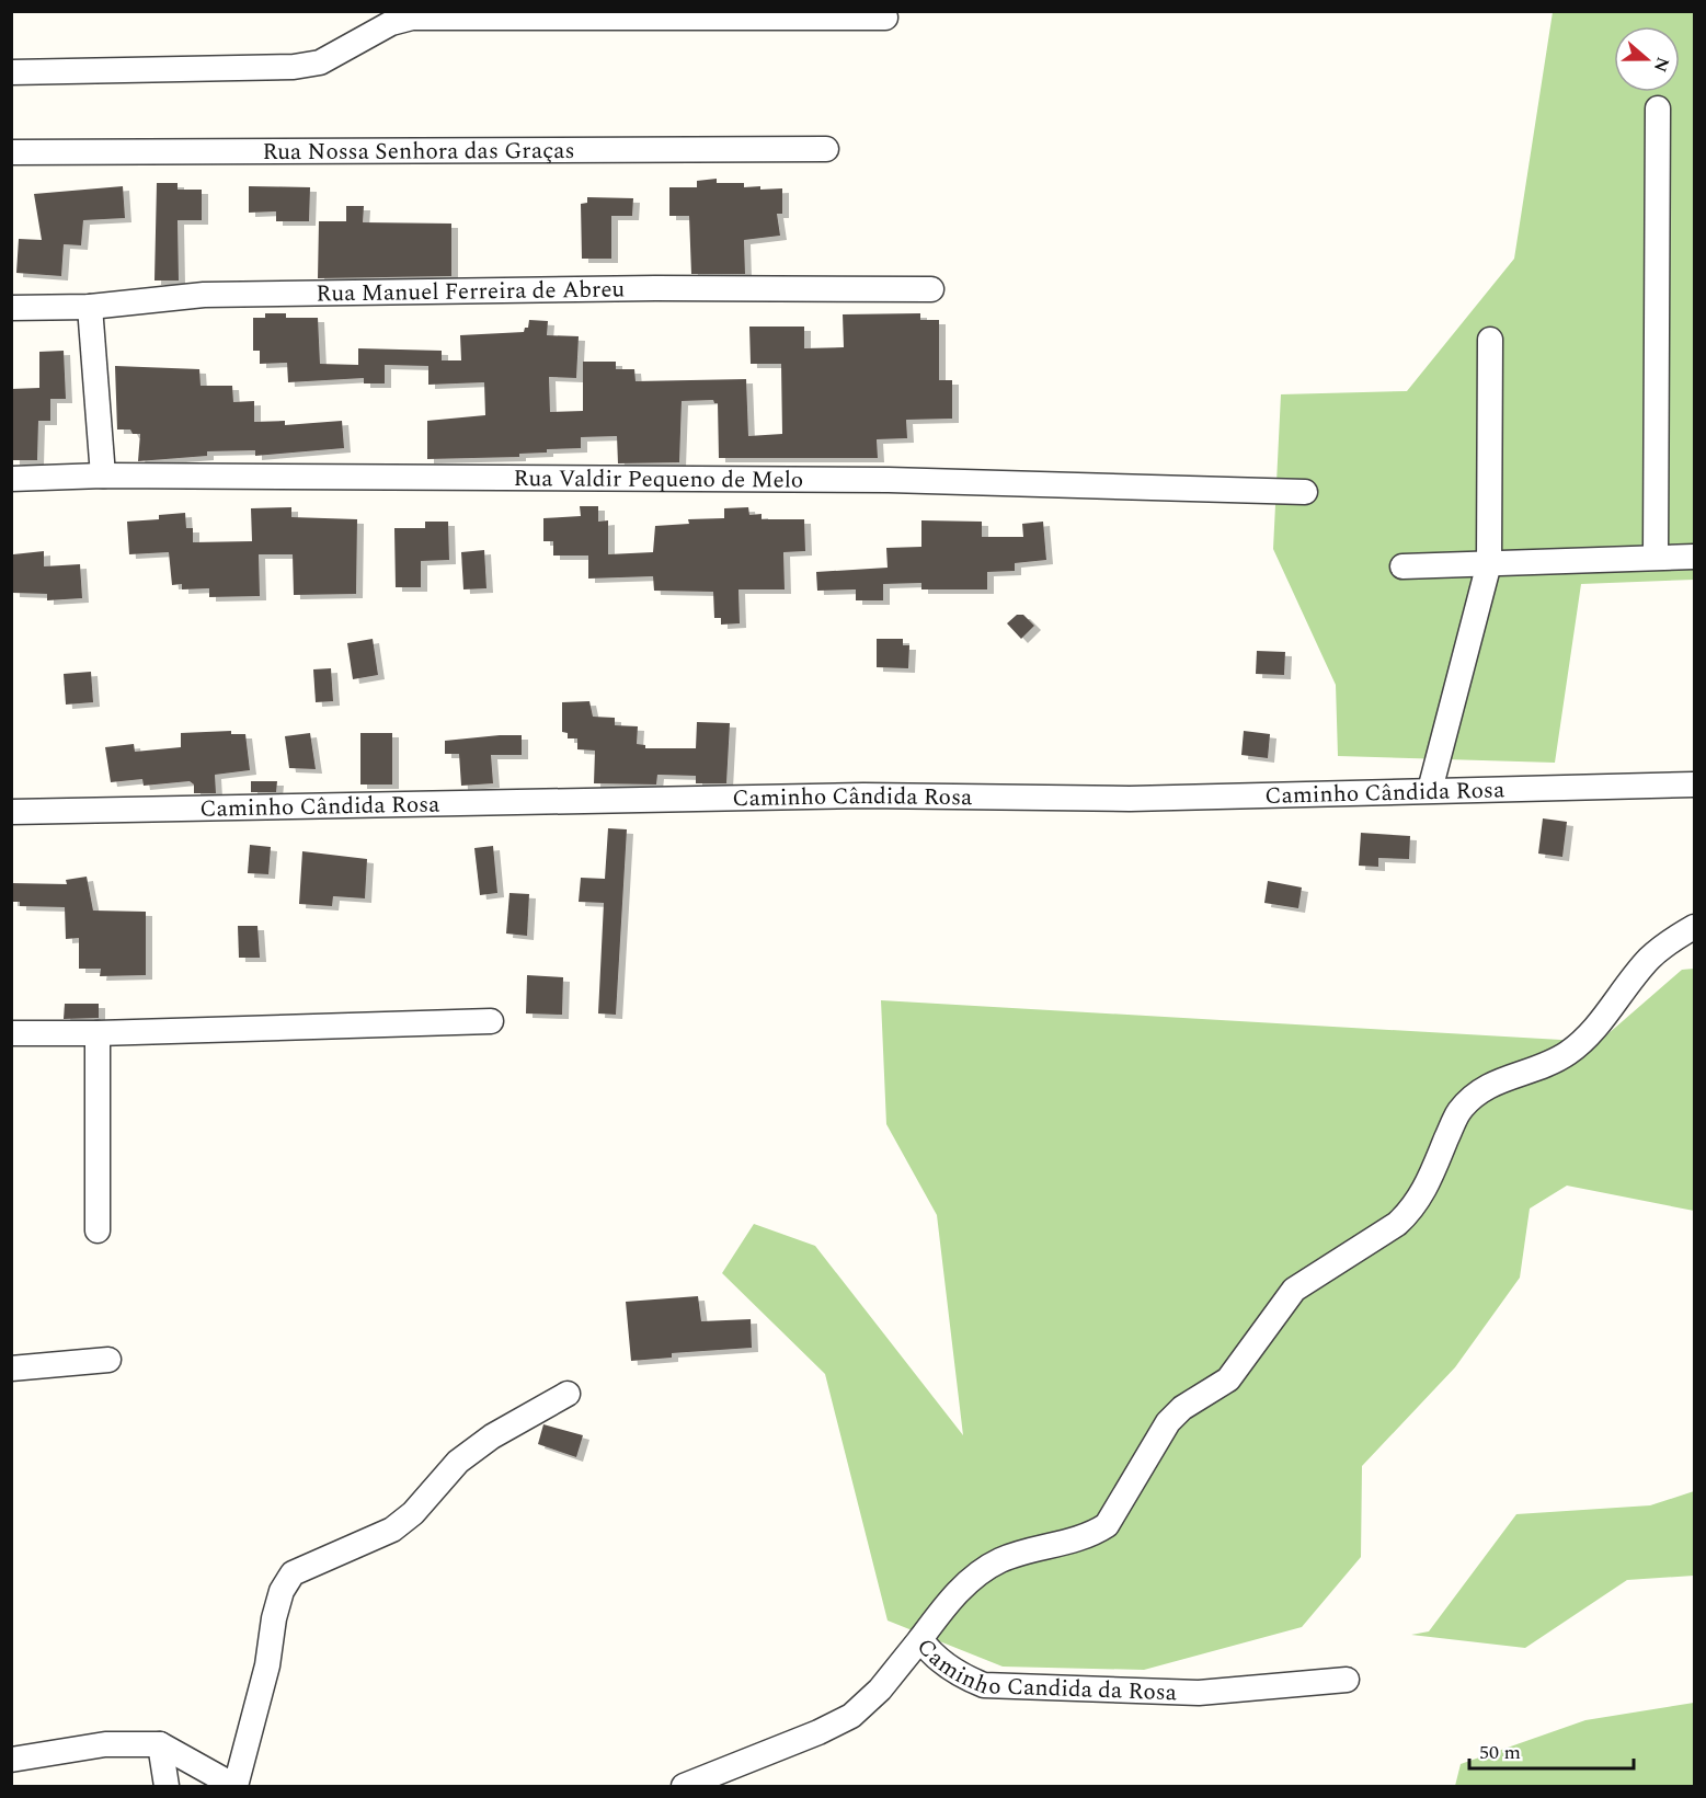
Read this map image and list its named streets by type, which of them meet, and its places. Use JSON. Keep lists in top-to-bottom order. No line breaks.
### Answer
{"streets":{"street":["Rua Nossa Senhora das Graças","Rua Manuel Ferreira de Abreu","Rua Valdir Pequeno de Melo","Caminho Cândida Rosa","Caminho Candida da Rosa"]},"scale_bar":"50 m","north":"right"}
